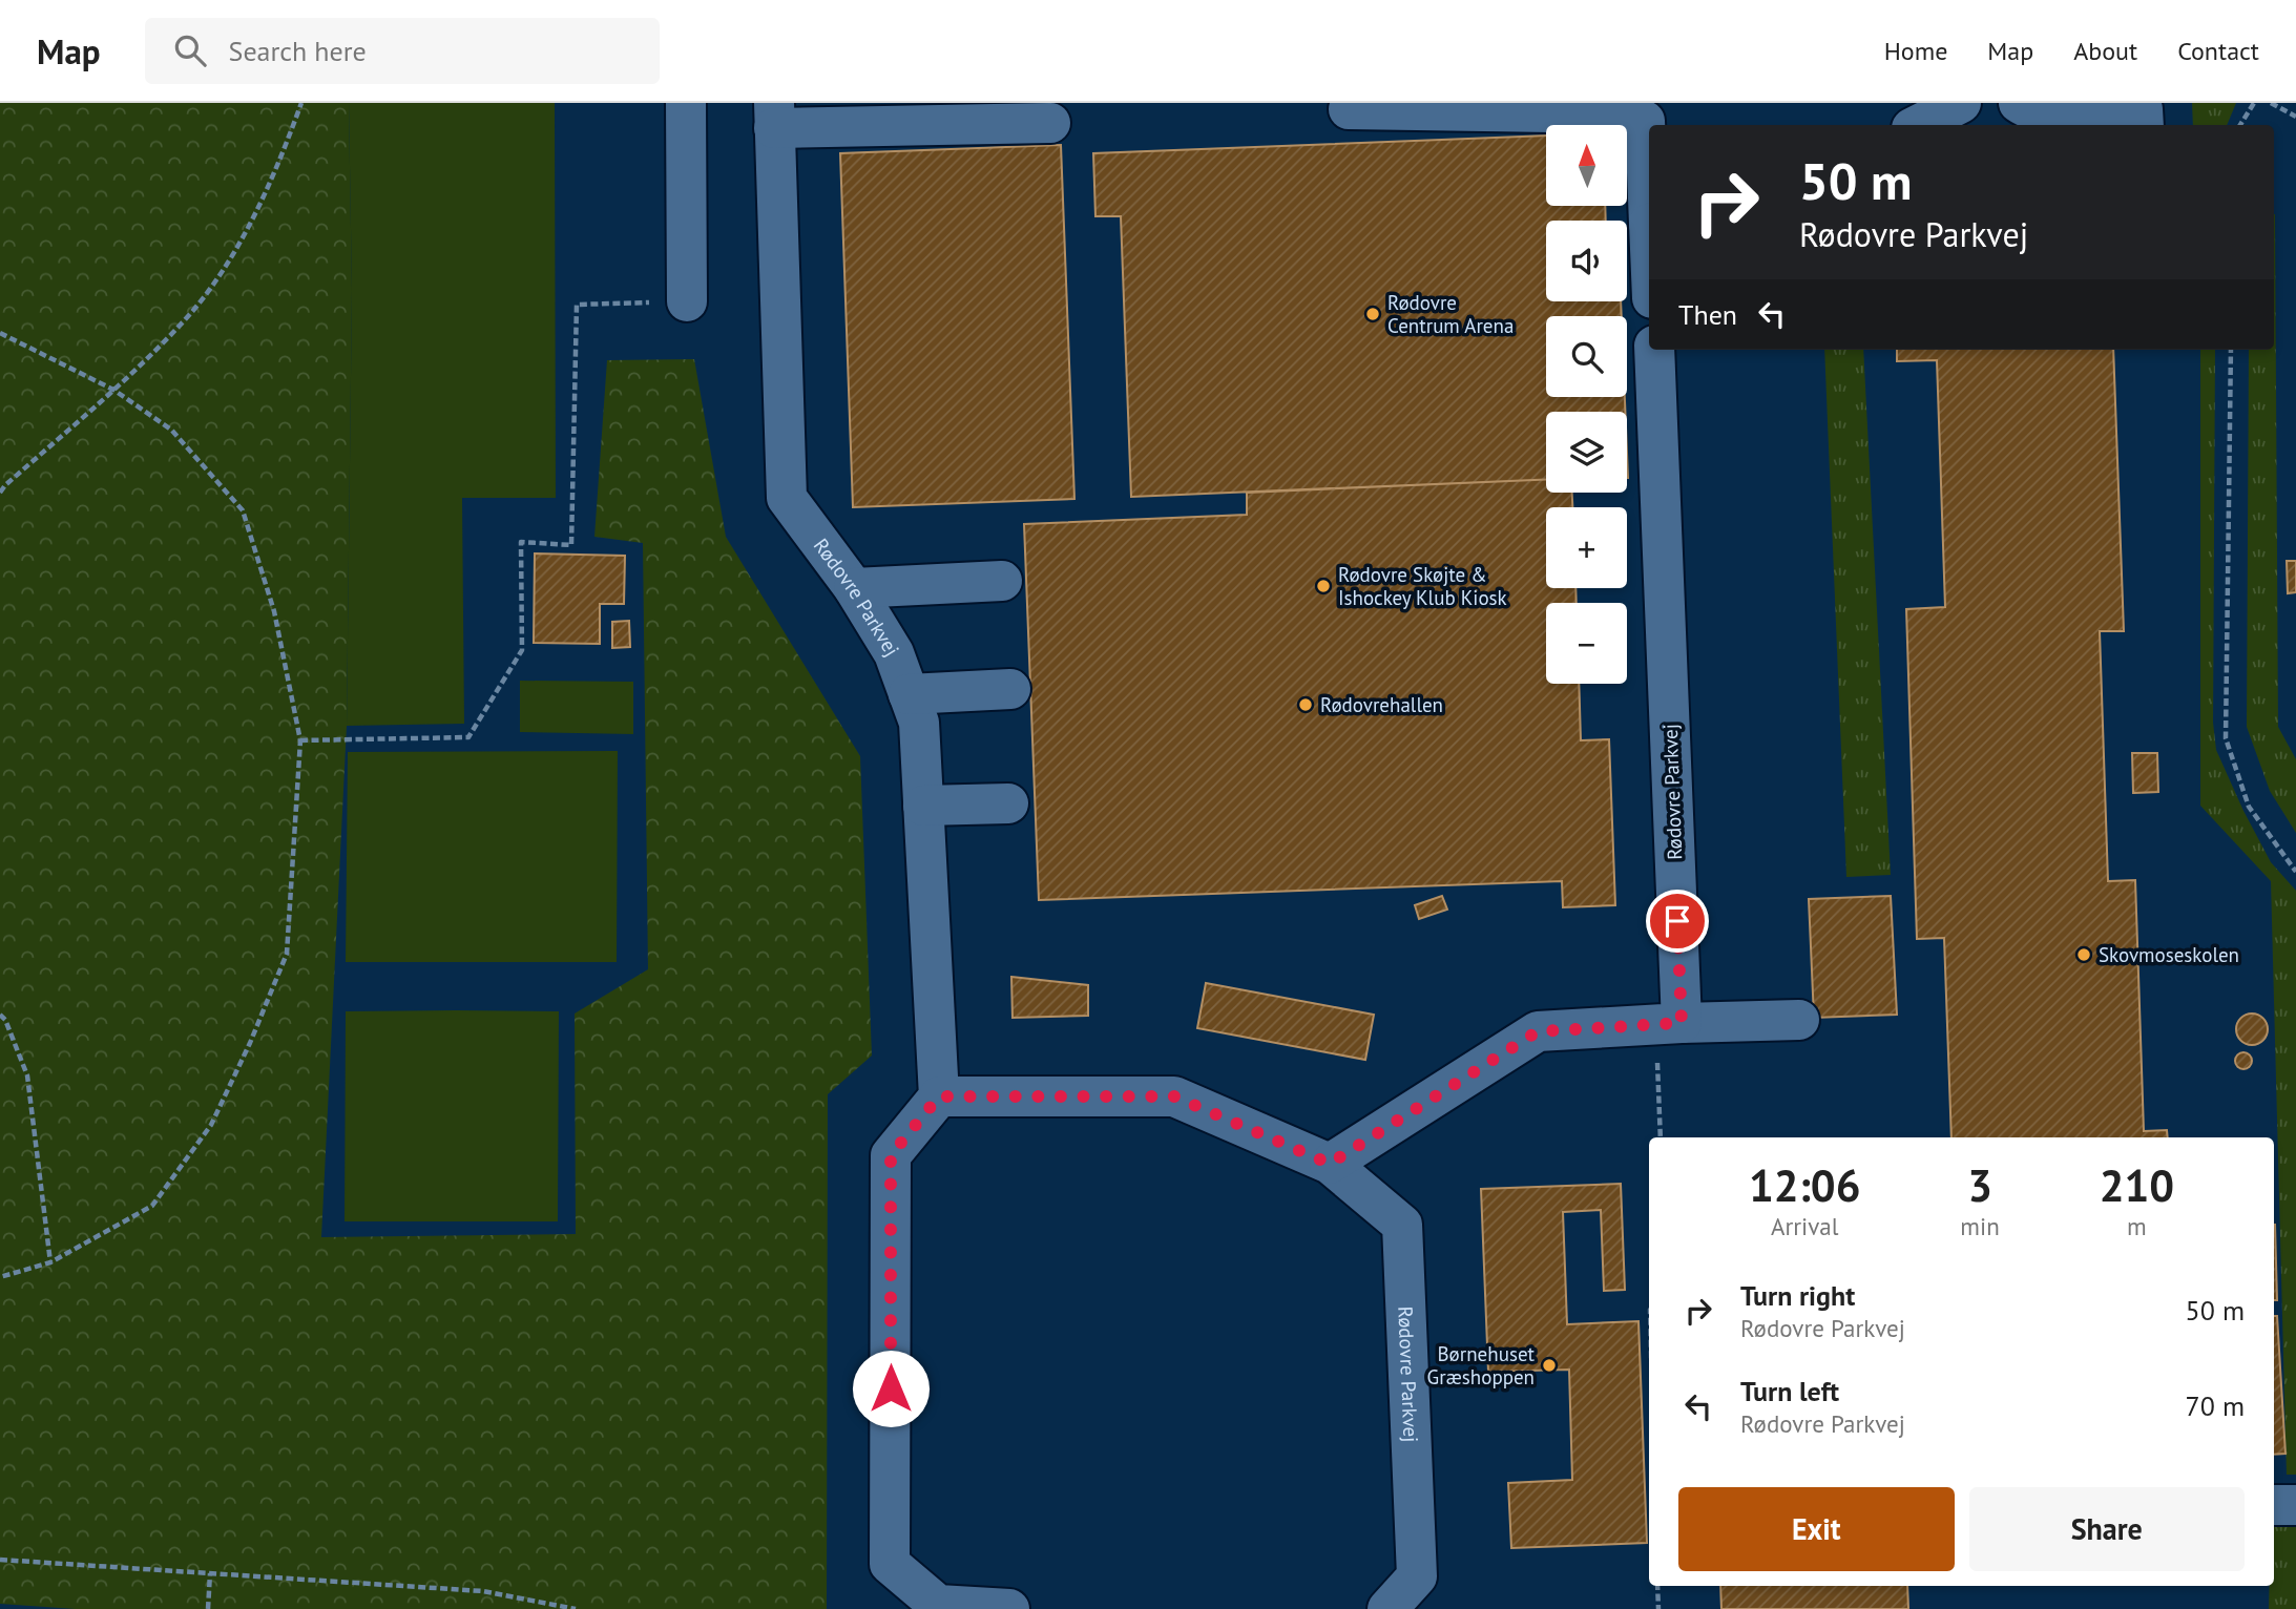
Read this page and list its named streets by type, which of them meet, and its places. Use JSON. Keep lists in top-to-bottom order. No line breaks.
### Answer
{"streets":{"street":["Rødovre Parkvej"]},"places":["Rødovre Centrum Arena","Rødovre Skøjte & Ishockey Klub Kiosk","Rødovrehallen","Skovmoseskolen","Børnehuset Græshoppen"],"north":"top","page":{"header":"Map","search":"Search here","nav":["Home","Map","About","Contact"],"map_buttons":["+","−"],"turn":["50 m","Rødovre Parkvej"],"then":"Then","eta":["12:06","Arrival","3","min","210","m"],"list":[{"name":"Turn right","note":"Rødovre Parkvej","value":"50 m"},{"name":"Turn left","note":"Rødovre Parkvej","value":"70 m"}],"buttons":["Exit","Share"]}}
